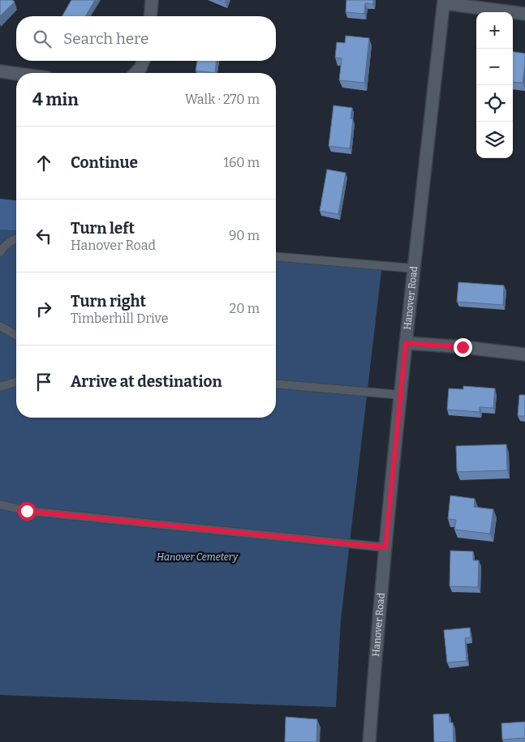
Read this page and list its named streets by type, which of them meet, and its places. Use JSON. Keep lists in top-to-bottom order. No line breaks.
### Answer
{"streets":{"street":["Hanover Road"]},"parks":["Hanover Cemetery"],"page":{"map_buttons":["+","−"],"search":"Search here","heading":["4 min","Walk · 270 m"],"list":[["Continue","160 m"],["Turn left","Hanover Road","90 m"],["Turn right","Timberhill Drive","20 m"],"Arrive at destination"]}}
